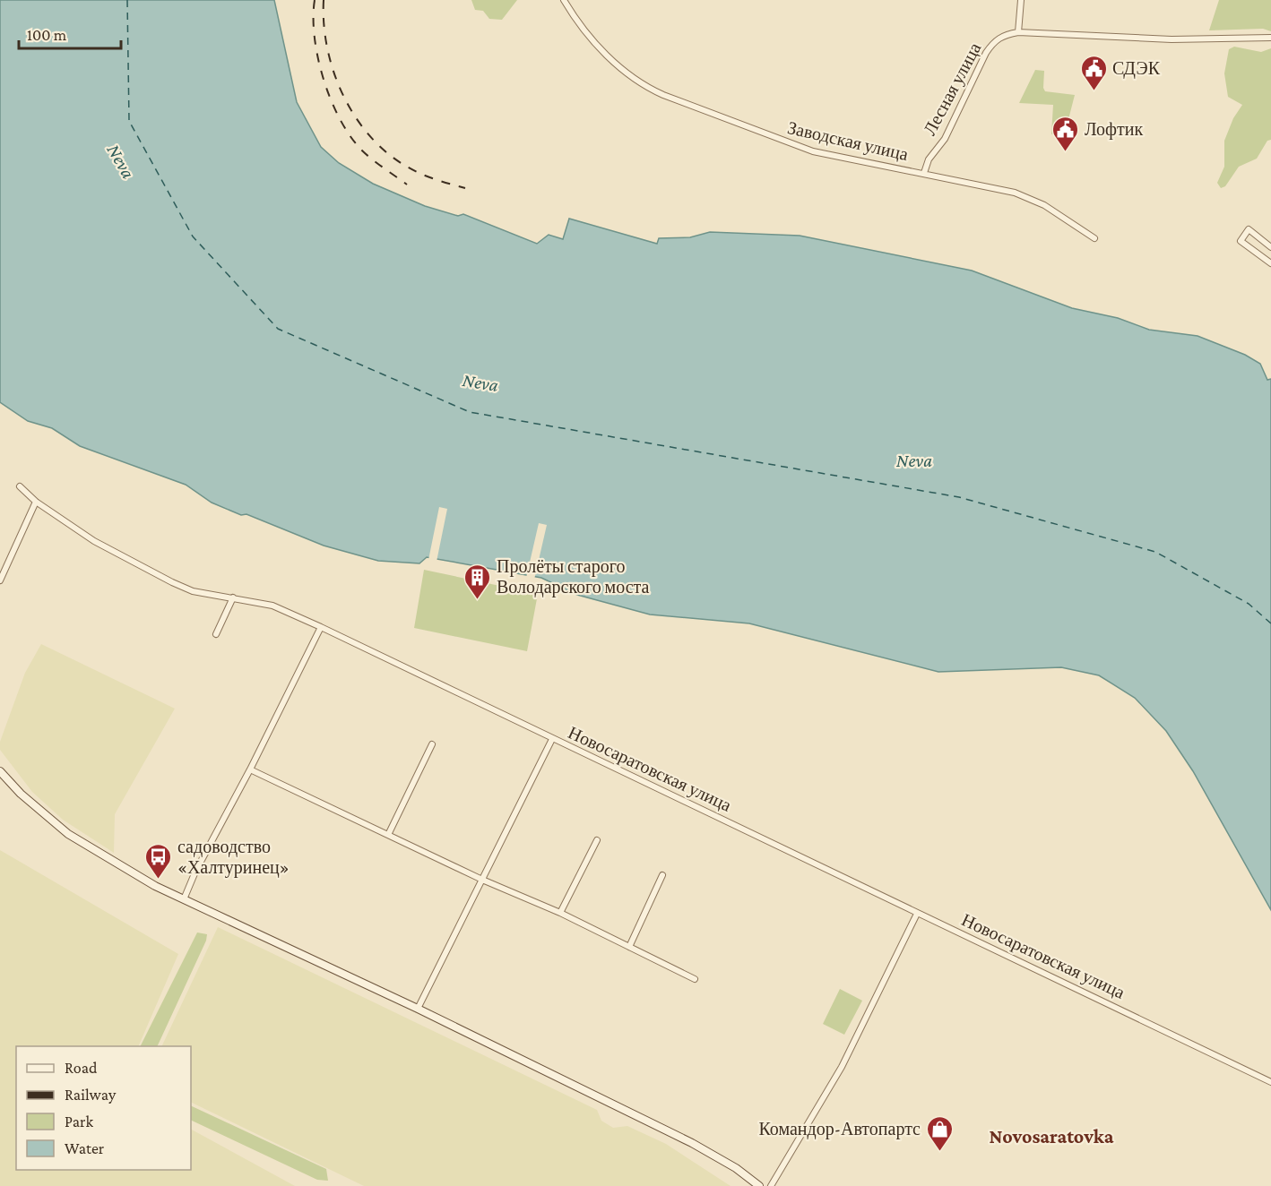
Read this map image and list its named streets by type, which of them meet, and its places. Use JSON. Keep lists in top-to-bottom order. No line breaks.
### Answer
{"streets":{"street":["Лесная улица","Заводская улица","Новосаратовская улица"]},"crossings":[["Лесная улица","Заводская улица"]],"districts":["Novosaratovka"],"water":["Neva"],"places":{"public building":["СДЭК","Лофтик"],"building":["Пролёты старого Володарского моста"],"bus stop":["садоводство «Халтуринец»"],"shop":["Командор-Автопартс"]},"legend":["Road","Railway","Park","Water"],"scale_bar":"100 m"}
